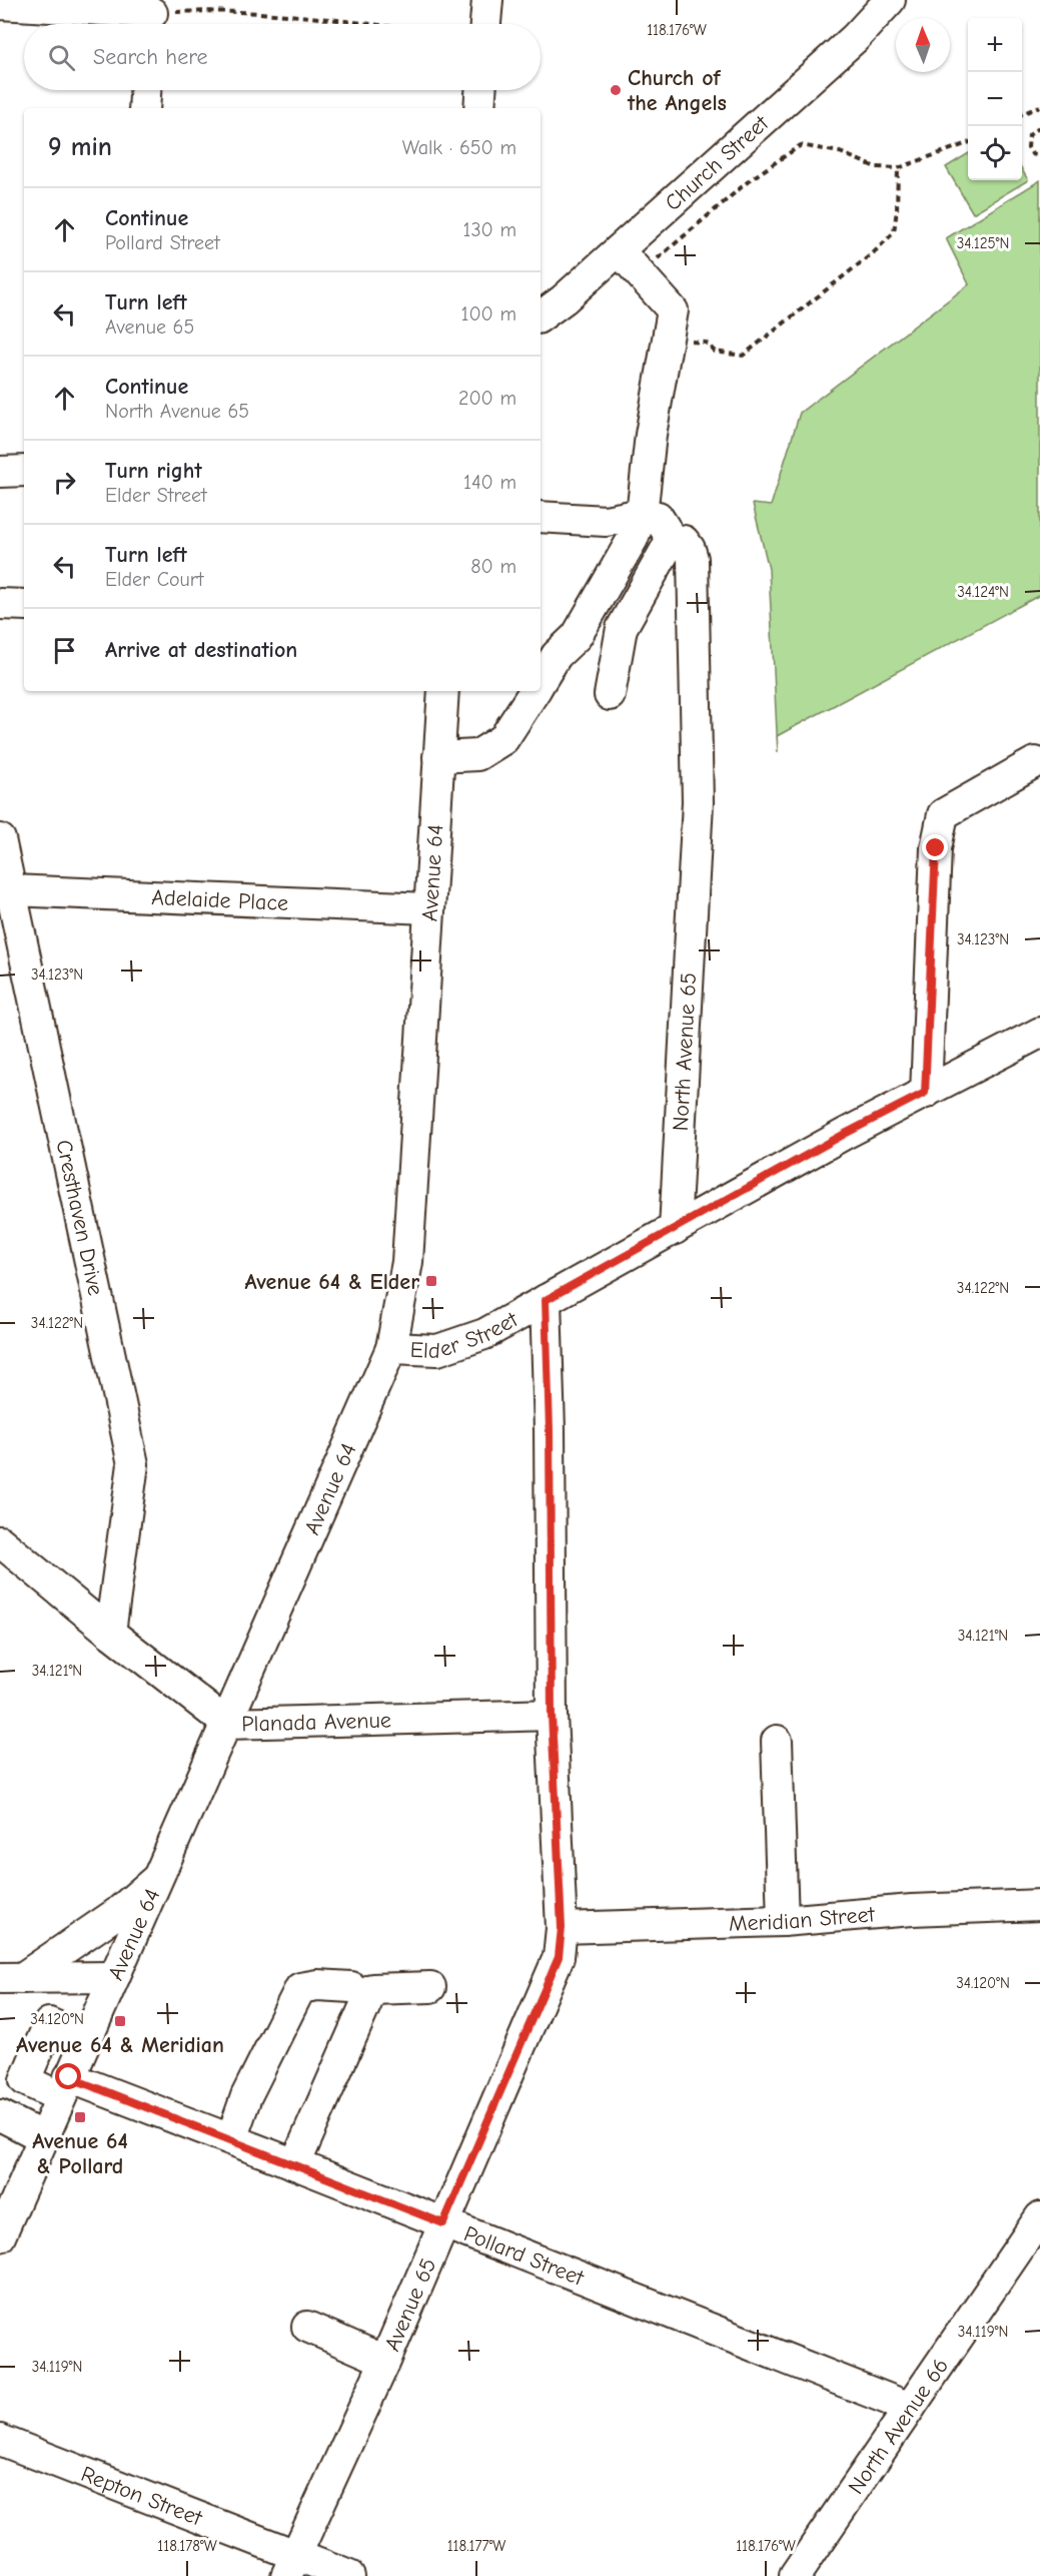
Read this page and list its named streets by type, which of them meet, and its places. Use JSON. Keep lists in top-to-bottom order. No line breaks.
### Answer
{"streets":{"street":["Church Street","Avenue 64","Adelaide Place","North Avenue 65","Cresthaven Drive","Elder Street","Planada Avenue","Meridian Street","Pollard Street","Avenue 65","North Avenue 66","Repton Street"]},"crossings":[["Avenue 64","Adelaide Place"],["Avenue 64","Elder Street"],["Avenue 64","Planada Avenue"],["Avenue 64","Pollard Street"],["Adelaide Place","Cresthaven Drive"],["North Avenue 65","Elder Street"],["Cresthaven Drive","Planada Avenue"],["Meridian Street","Avenue 65"],["Pollard Street","Avenue 65"],["Pollard Street","North Avenue 66"],["Avenue 65","Repton Street"]],"places":{"other":["Church of the Angels"],"transit":["Avenue 64 & Elder","Avenue 64 & Meridian","Avenue 64 & Pollard"]},"north":"top","page":{"map_buttons":["+","−"],"search":"Search here","heading":["9 min","Walk · 650 m"],"list":[["Continue","Pollard Street","130 m"],["Turn left","Avenue 65","100 m"],["Continue","North Avenue 65","200 m"],["Turn right","Elder Street","140 m"],["Turn left","Elder Court","80 m"],"Arrive at destination"]},"coordinates":["118.176°W","34.125°N","34.124°N","34.123°N","34.122°N","34.121°N","34.120°N","34.119°N","118.178°W","118.177°W"]}
